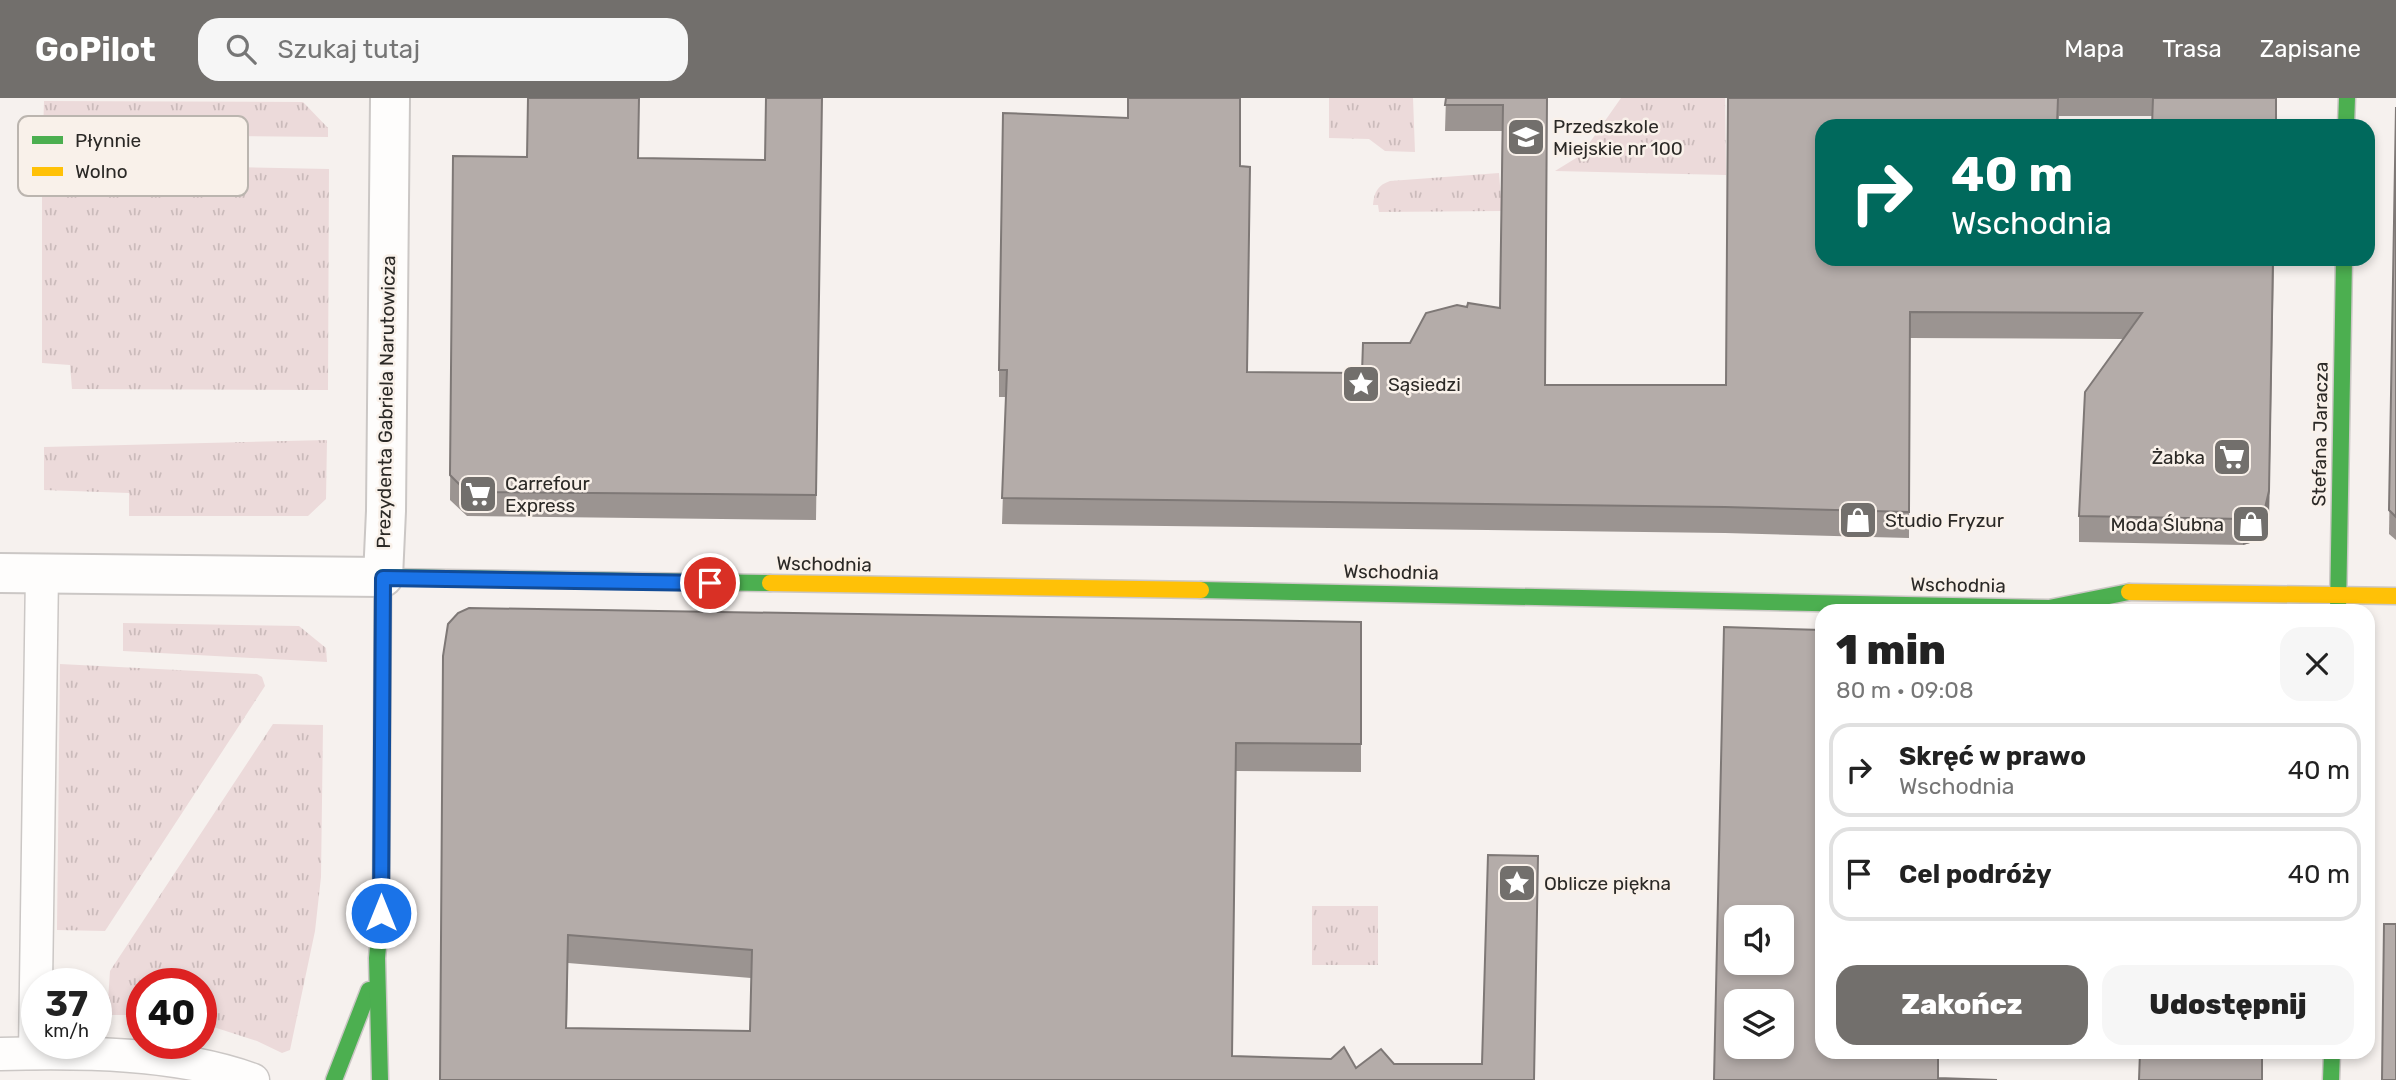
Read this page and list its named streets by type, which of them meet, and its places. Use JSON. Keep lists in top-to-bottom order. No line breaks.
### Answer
{"streets":{"street":["Prezydenta Gabriela Narutowicza","Stefana Jaracza","Wschodnia"]},"crossings":[["Prezydenta Gabriela Narutowicza","Wschodnia"],["Stefana Jaracza","Wschodnia"]],"places":{"school or university":["Przedszkole Miejskie nr 100"],"place":["Sąsiedzi","Oblicze piękna"],"supermarket":["Żabka","Carrefour Express"],"shop":["Studio Fryzur","Moda Ślubna"]},"legend":["Płynnie","Wolno"],"page":{"header":"GoPilot","search":"Szukaj tutaj","nav":["Mapa","Trasa","Zapisane"],"turn":["40 m","Wschodnia"],"heading":["1 min","80 m · 09:08"],"list":[{"name":"Skręć w prawo","note":"Wschodnia","value":"40 m"},{"name":"Cel podróży","value":"40 m"}],"buttons":["Zakończ","Udostępnij"],"speed":"37 km/h","limit":"40"}}
